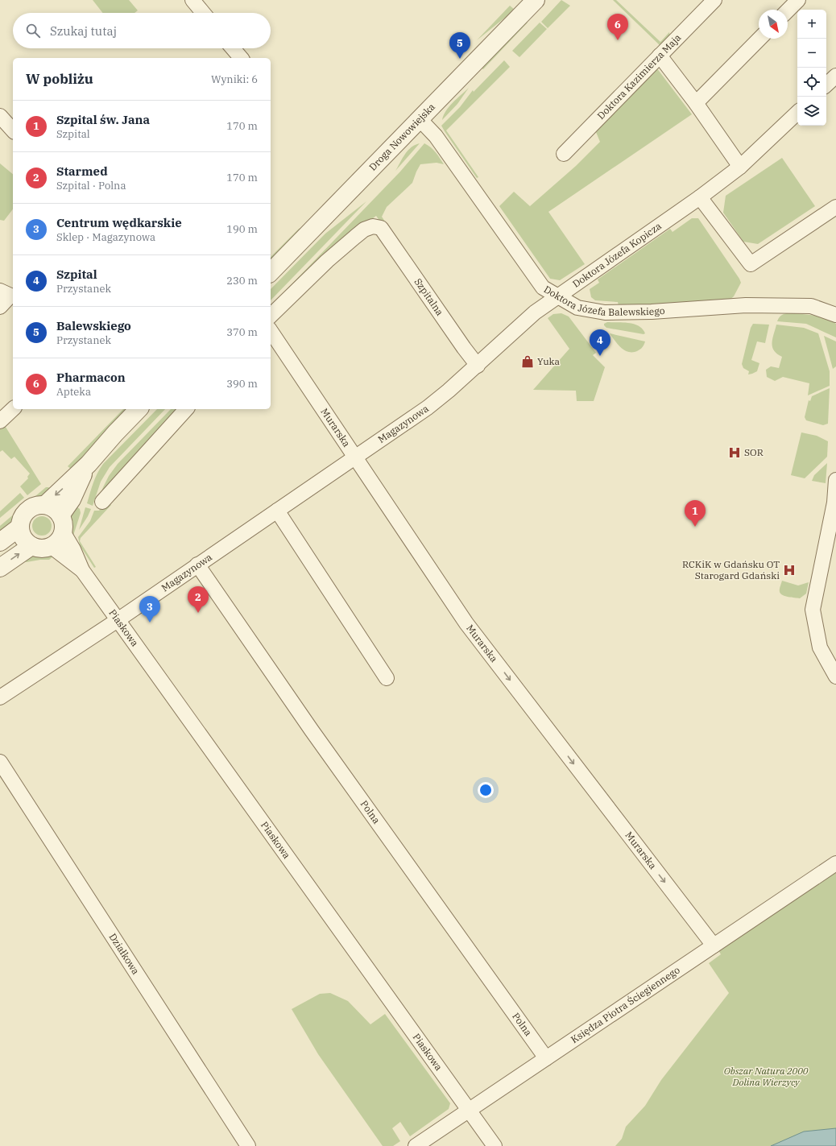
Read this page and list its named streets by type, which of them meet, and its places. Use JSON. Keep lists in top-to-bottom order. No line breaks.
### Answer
{"streets":{"street":["Doktora Kazimierza Maja","Droga Nowowiejska","Doktora Józefa Kopicza","Szpitalna","Doktora Józefa Balewskiego","Magazynowa","Murarska","Piaskowa","Polna","Działkowa","Księdza Piotra Ściegiennego"]},"crossings":[["Droga Nowowiejska","Doktora Józefa Balewskiego"],["Doktora Józefa Kopicza","Szpitalna"],["Doktora Józefa Kopicza","Doktora Józefa Balewskiego"],["Doktora Józefa Kopicza","Magazynowa"],["Magazynowa","Murarska"],["Magazynowa","Piaskowa"],["Magazynowa","Polna"],["Murarska","Księdza Piotra Ściegiennego"],["Piaskowa","Księdza Piotra Ściegiennego"],["Polna","Księdza Piotra Ściegiennego"]],"parks":["Obszar Natura 2000 Dolina Wierzycy"],"places":{"shop":["Yuka"],"hospital":["SOR","RCKiK w Gdańsku OT Starogard Gdański"]},"north":"bottom right","page":{"map_buttons":["+","−"],"search":"Szukaj tutaj","pins":["6","5","4","1","2","3"],"heading":["W pobliżu","Wyniki: 6"],"list":[{"mark":"1","name":"Szpital św. Jana","note":"Szpital","value":"170 m"},{"mark":"2","name":"Starmed","note":"Szpital · Polna","value":"170 m"},{"mark":"3","name":"Centrum wędkarskie","note":"Sklep · Magazynowa","value":"190 m"},{"mark":"4","name":"Szpital","note":"Przystanek","value":"230 m"},{"mark":"5","name":"Balewskiego","note":"Przystanek","value":"370 m"},{"mark":"6","name":"Pharmacon","note":"Apteka","value":"390 m"}]}}
